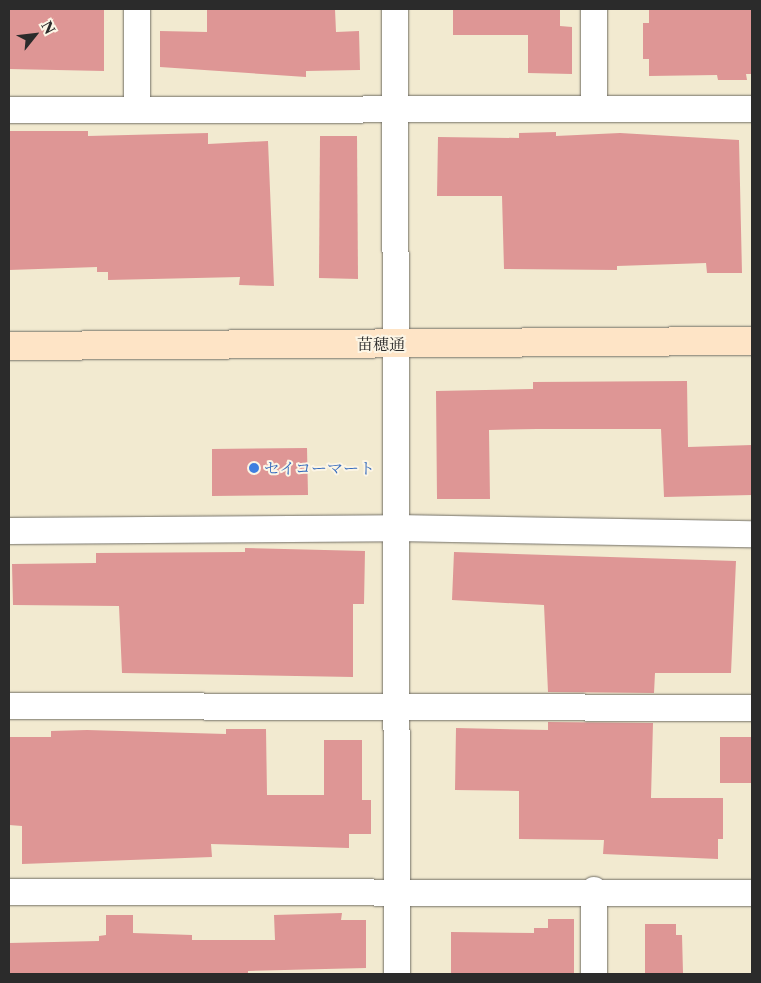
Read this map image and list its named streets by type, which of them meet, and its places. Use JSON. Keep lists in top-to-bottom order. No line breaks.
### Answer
{"streets":{"street":["苗穂通"]},"places":["セイコーマート"],"north":"top right"}
